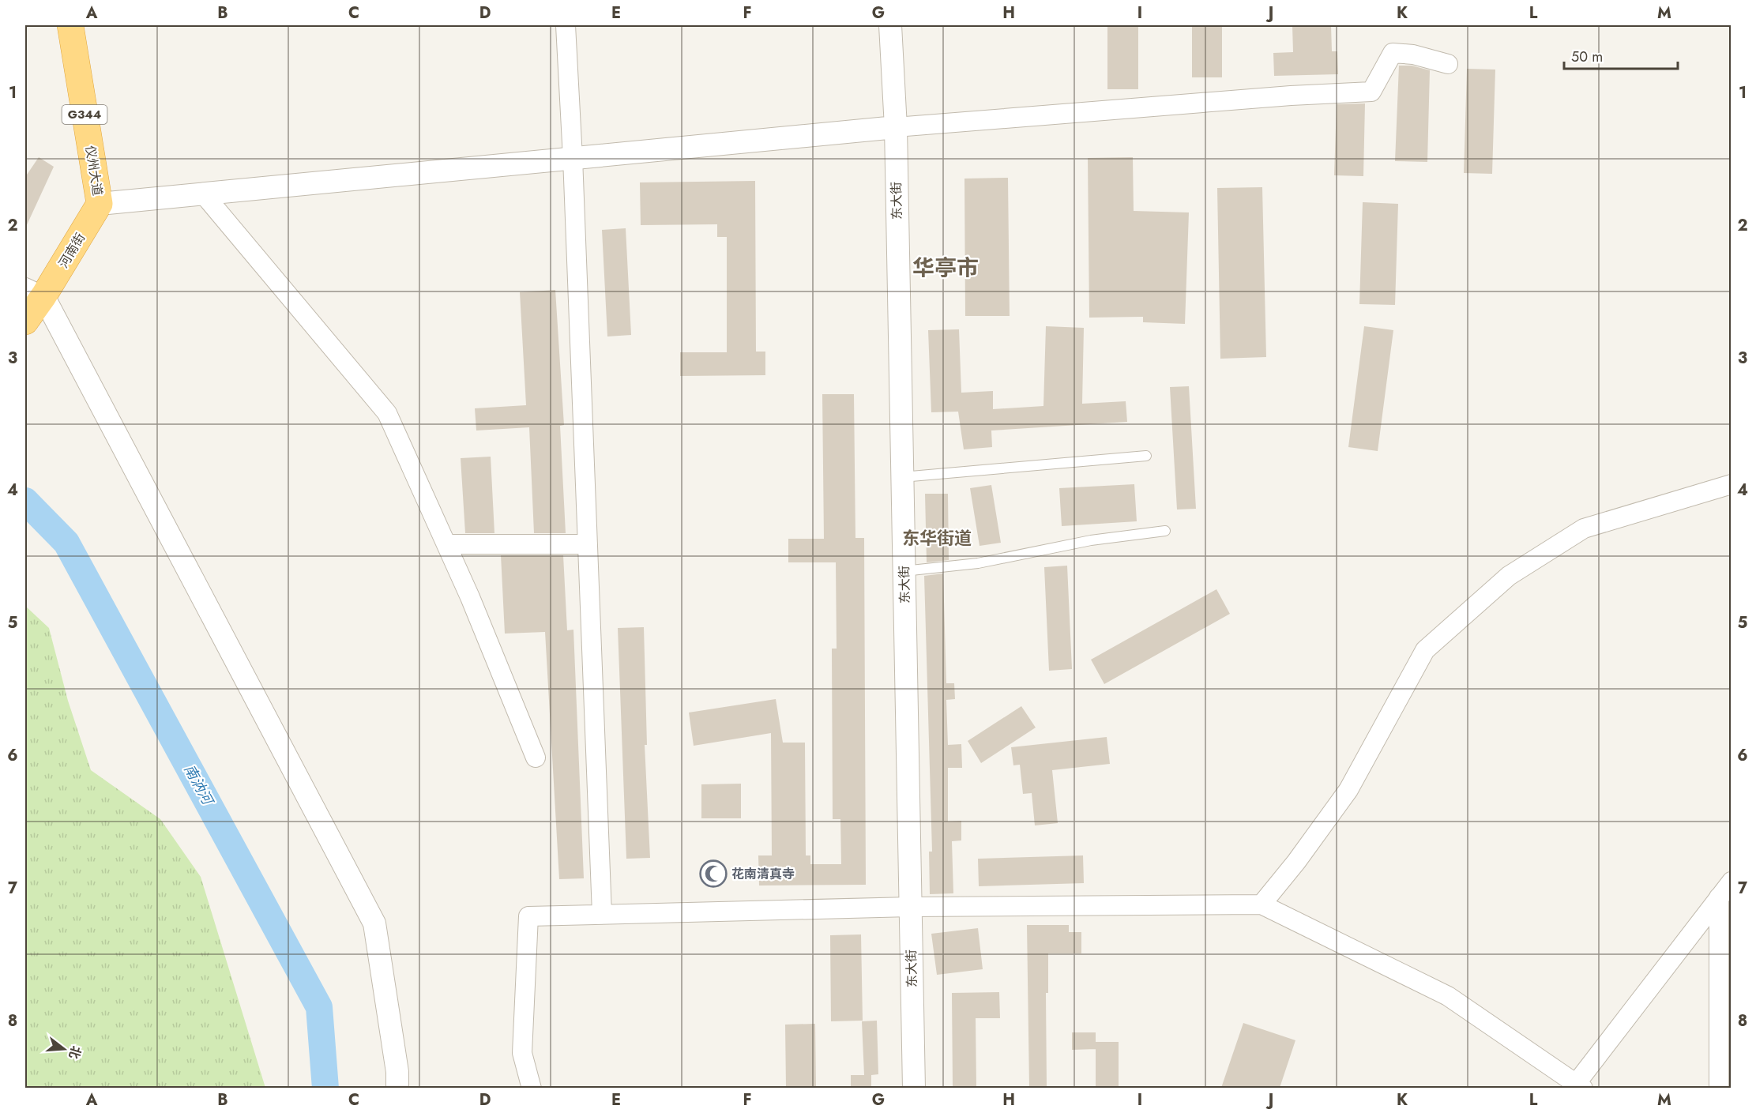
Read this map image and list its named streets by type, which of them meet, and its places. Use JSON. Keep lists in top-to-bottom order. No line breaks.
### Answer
{"streets":{"highway":["G344","仪州大道","河南街"],"street":["东大街"]},"crossings":[["仪州大道","河南街"]],"districts":["华亭市","东华街道"],"water":["南汭河"],"places":{"mosque":["花南清真寺"]},"scale_bar":"50 m","north":"right","grid":{"columns":["A","B","C","D","E","F","G","H","I","J","K","L","M"],"rows":["1","2","3","4","5","6","7","8"]}}
